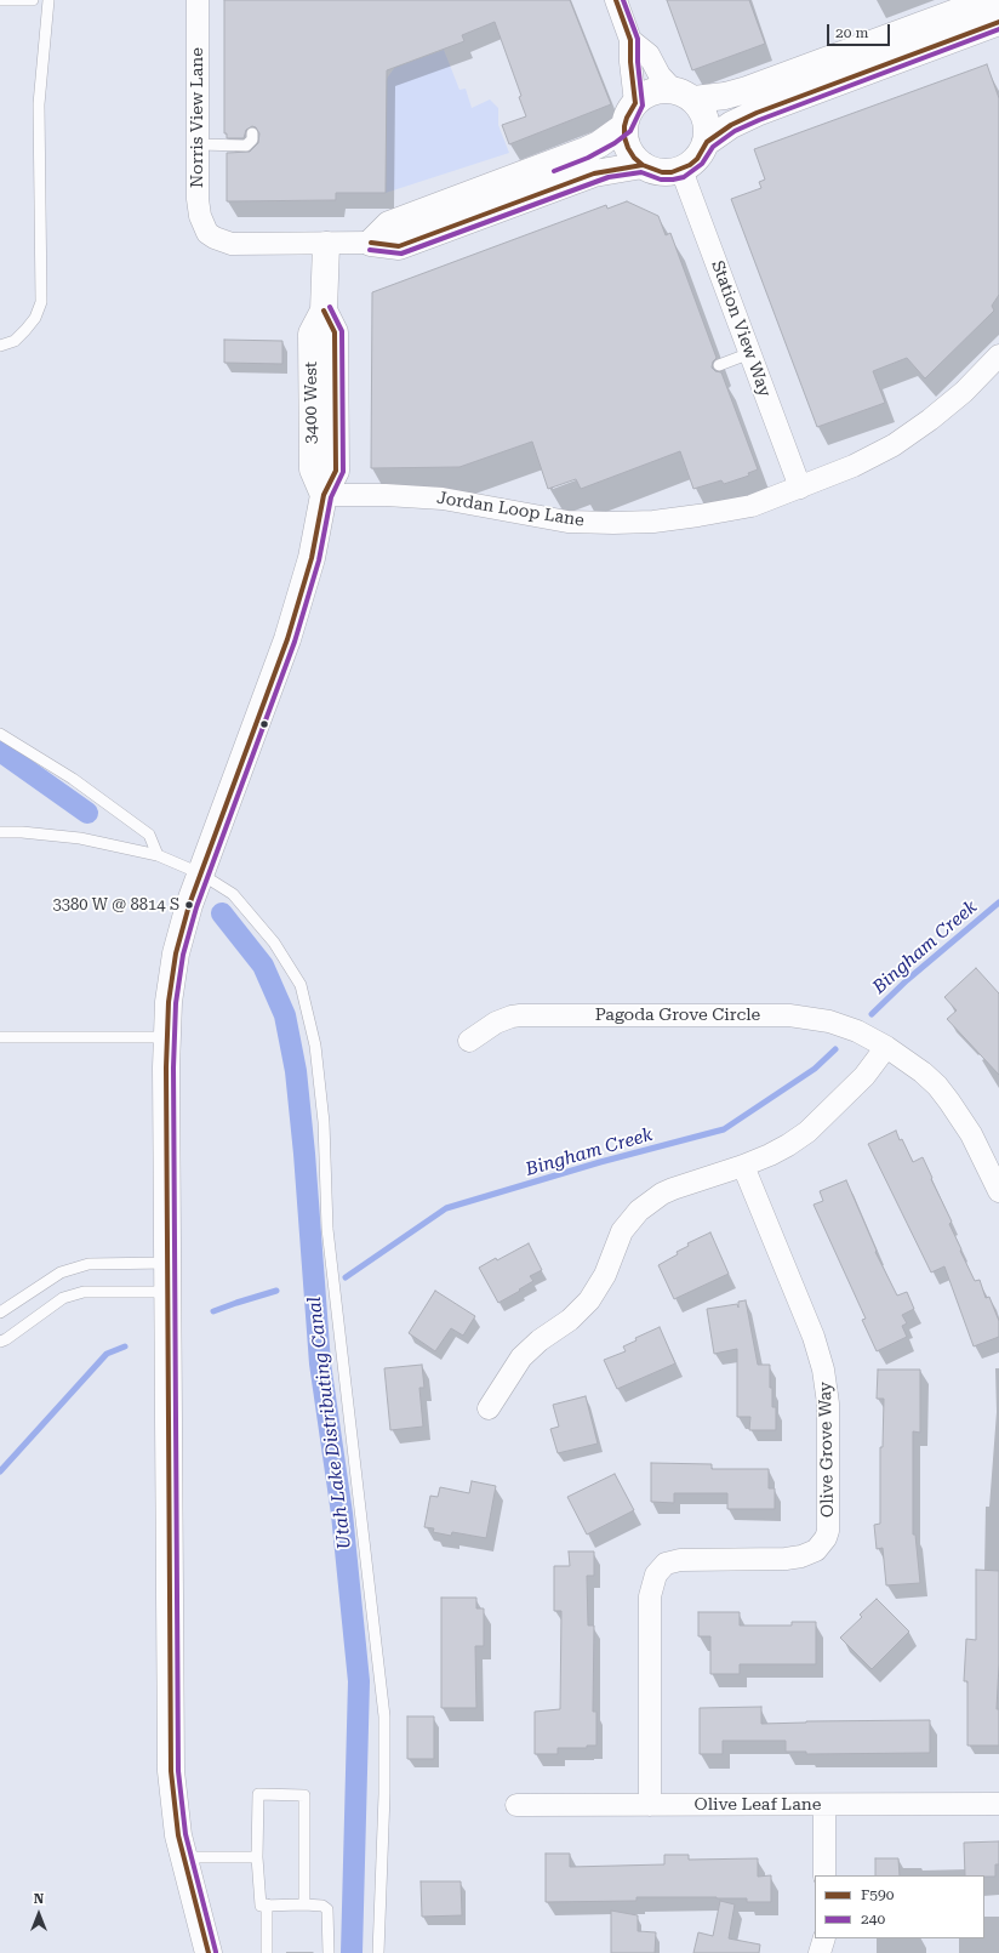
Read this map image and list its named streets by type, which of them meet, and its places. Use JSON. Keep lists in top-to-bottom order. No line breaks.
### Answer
{"streets":{"street":["Norris View Lane","Station View Way","3400 West","Jordan Loop Lane","Pagoda Grove Circle","Olive Grove Way","Olive Leaf Lane"]},"crossings":[["Norris View Lane","3400 West"],["Station View Way","Jordan Loop Lane"],["3400 West","Jordan Loop Lane"],["Olive Grove Way","Olive Leaf Lane"]],"water":["Bingham Creek","Utah Lake Distributing Canal"],"places":["3380 W @ 8814 S"],"lines":["transit line F590","transit line 240"],"legend":["F590","240"],"scale_bar":"20 m","north":"top"}
